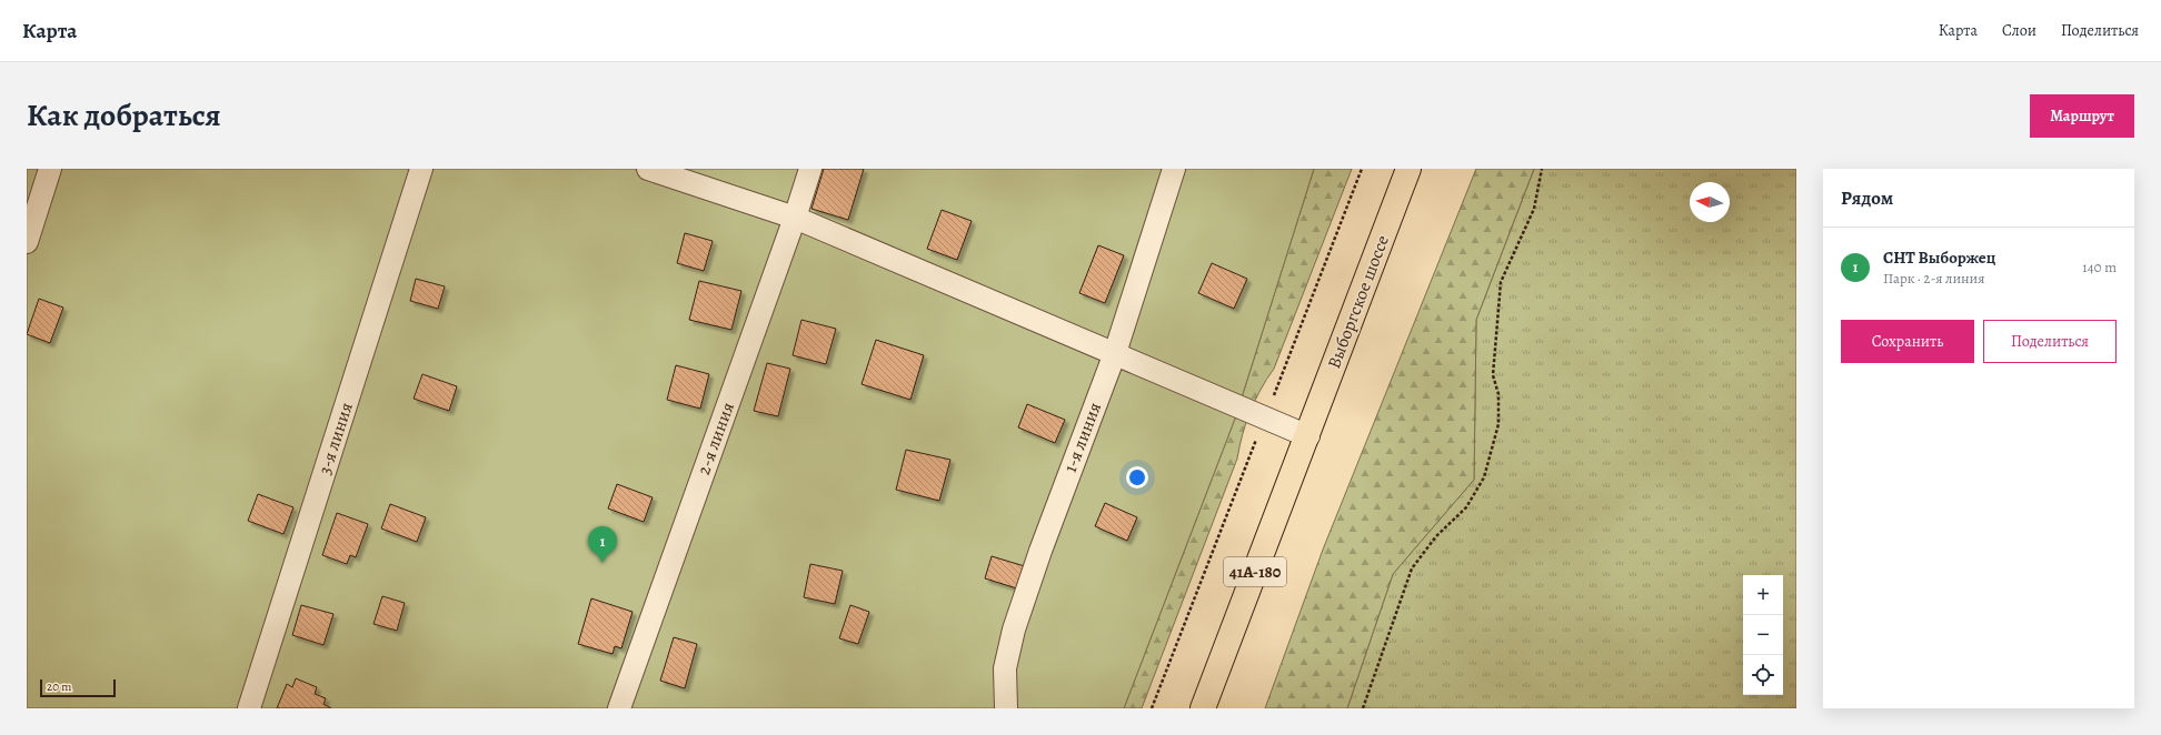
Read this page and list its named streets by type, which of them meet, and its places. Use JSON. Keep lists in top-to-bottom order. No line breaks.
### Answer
{"streets":{"main road":["Выборгское шоссе","41А-180"],"street":["1-я линия","3-я линия","2-я линия"]},"crossings":[["Выборгское шоссе","41А-180"]],"scale_bar":"20 m","north":"left","page":{"header":"Карта","nav":["Карта","Слои","Поделиться"],"title":"Как добраться","buttons":["Маршрут",["Сохранить","Поделиться"]],"heading":"Рядом","list":[{"mark":"1","name":"СНТ Выборжец","note":"Парк · 2-я линия","value":"140 m"}],"pins":"1","map_buttons":["+","−"],"scale":"20 m"}}
